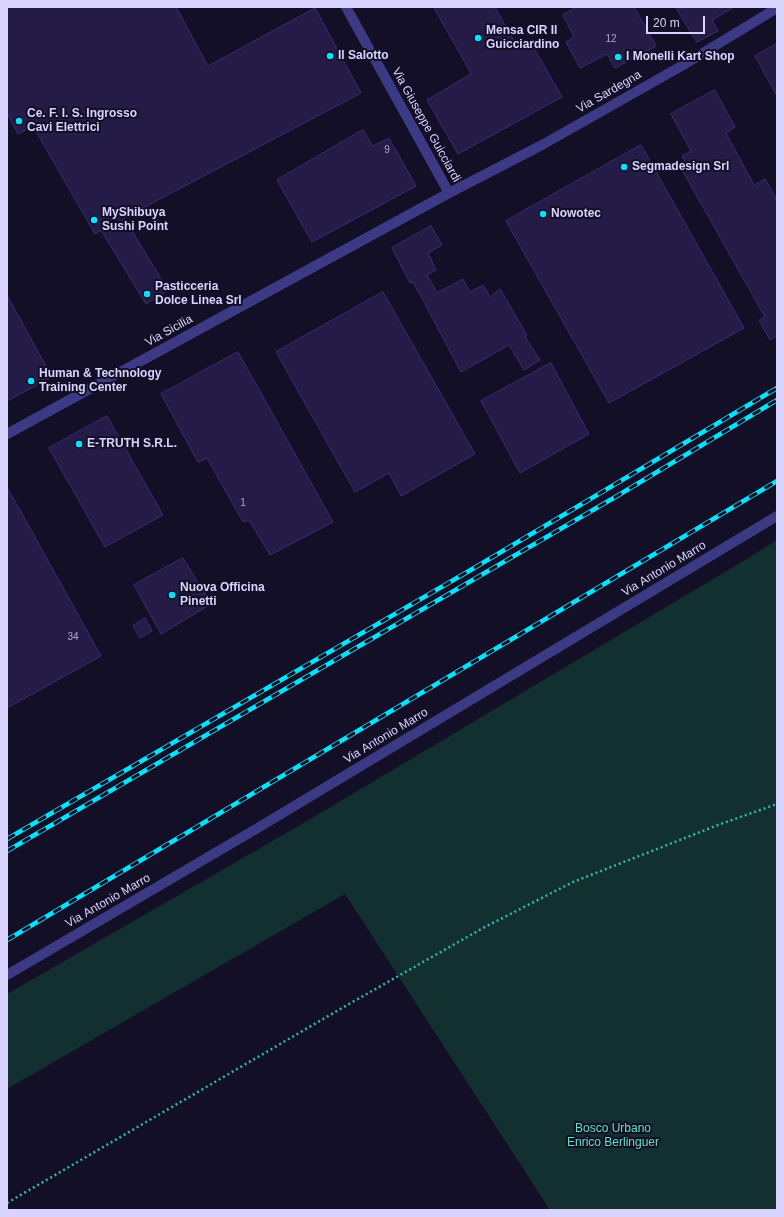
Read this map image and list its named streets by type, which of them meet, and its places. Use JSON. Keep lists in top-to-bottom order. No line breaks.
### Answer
{"streets":{"street":["Via Sardegna","Via Giuseppe Guicciardi","Via Sicilia","Via Antonio Marro"]},"crossings":[["Via Sardegna","Via Giuseppe Guicciardi"],["Via Sardegna","Via Sicilia"],["Via Giuseppe Guicciardi","Via Sicilia"]],"parks":["Bosco Urbano Enrico Berlinguer"],"places":["Mensa CIR Il Guicciardino","Il Salotto","I Monelli Kart Shop","Ce. F. I. S. Ingrosso Cavi Elettrici","Segmadesign Srl","Nowotec","MyShibuya Sushi Point","Pasticceria Dolce Linea Srl","Human & Technology Training Center","E-TRUTH S.R.L.","Nuova Officina Pinetti"],"house_numbers":["12","9","1","34"],"scale_bar":"20 m"}
